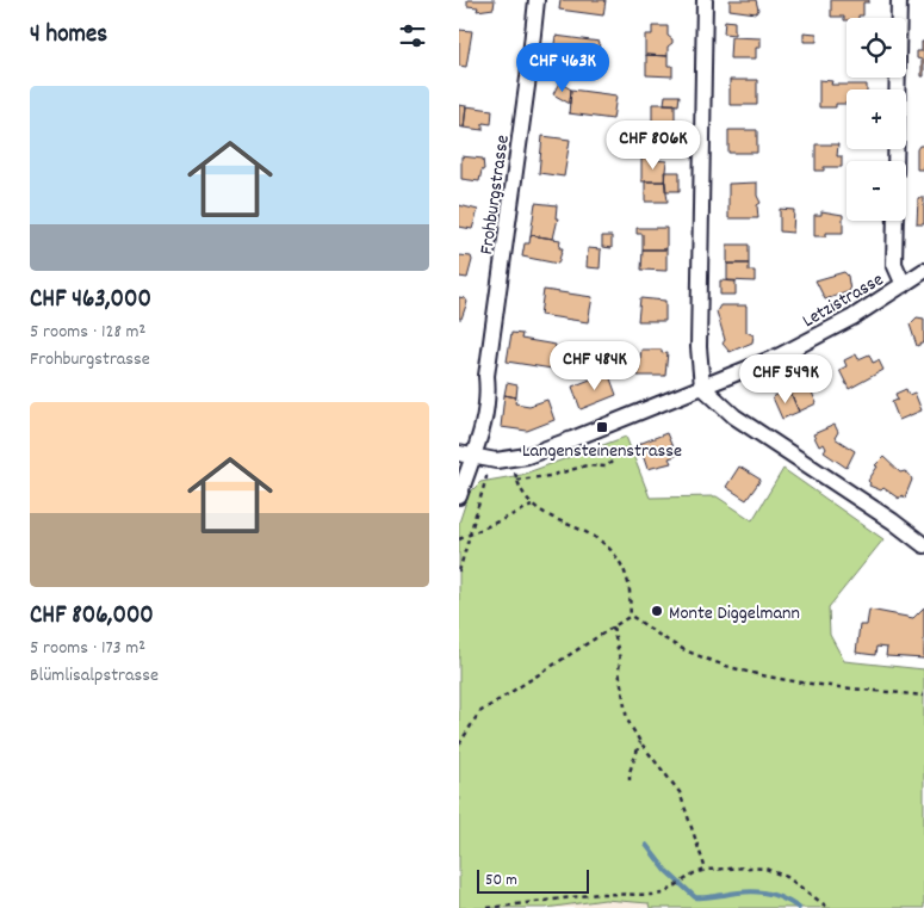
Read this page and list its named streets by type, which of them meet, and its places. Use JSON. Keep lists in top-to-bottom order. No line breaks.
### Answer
{"streets":{"street":["Frohburgstrasse","Letzistrasse"]},"crossings":[["Frohburgstrasse","Letzistrasse"]],"places":{"transit":["Langensteinenstrasse"],"other":["Monte Diggelmann"]},"scale_bar":"50 m","page":{"heading":"4 homes","map_buttons":["+","−"],"price":["CHF 463K","CHF 806K","CHF 484K","CHF 549K"],"list":[{"name":"CHF 463,000","note":"5 rooms · 128 m² · Frohburgstrasse"},{"name":"CHF 806,000","note":"5 rooms · 173 m² · Blümlisalpstrasse"}],"scale":"50 m"}}
